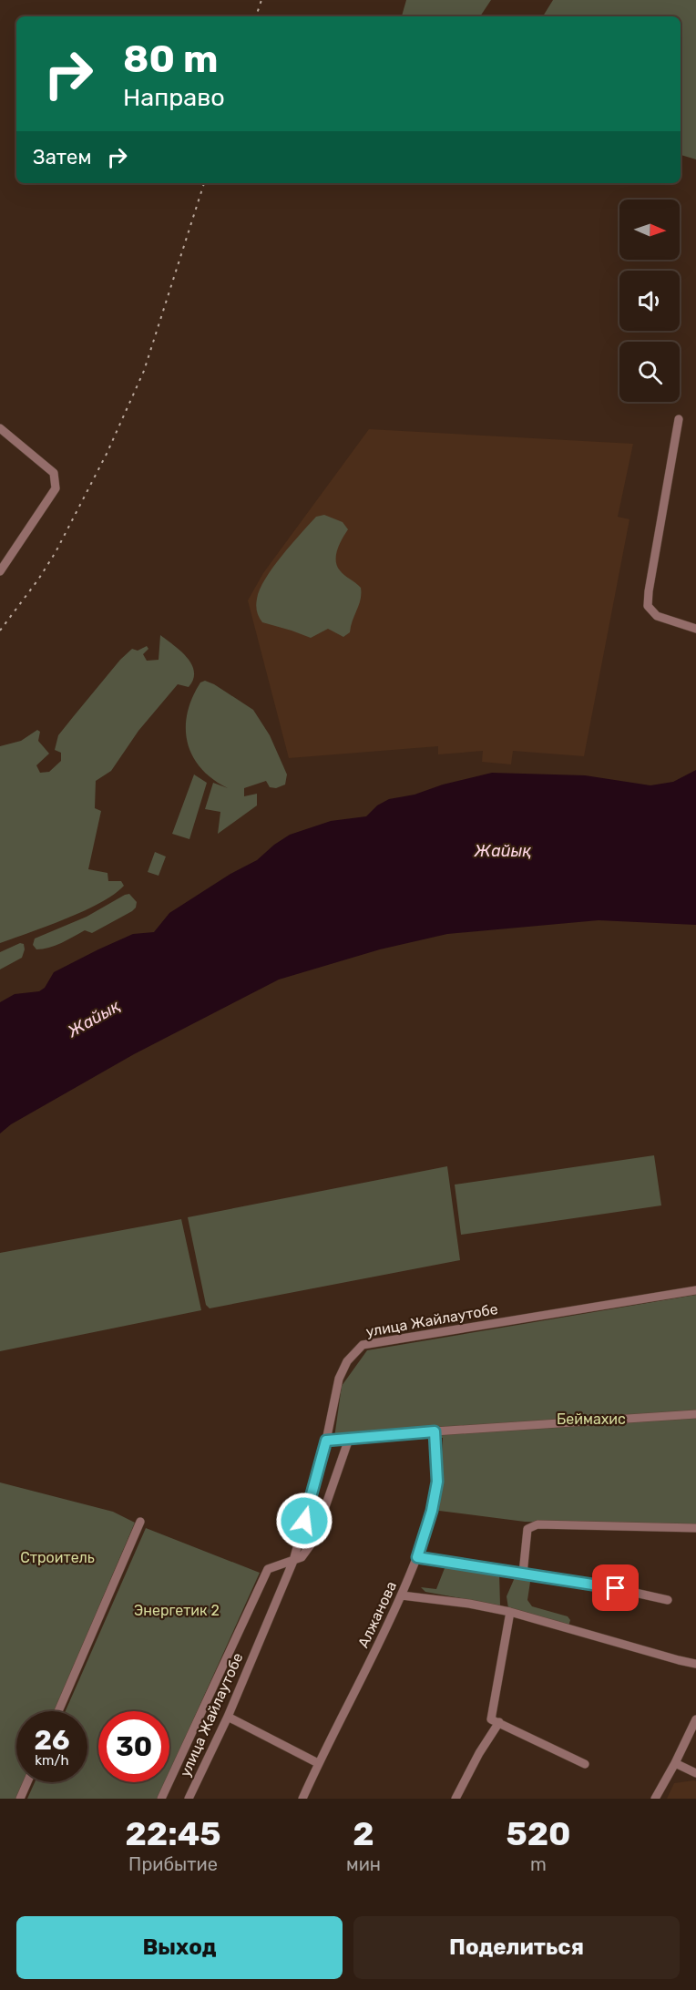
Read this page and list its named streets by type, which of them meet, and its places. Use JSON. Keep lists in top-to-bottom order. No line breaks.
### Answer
{"streets":{"street":["улица Жайлаутобе","Алжанова"]},"water":["Жайық"],"parks":["Беймахис","Строитель","Энергетик 2"],"north":"right","page":{"turn":["80 m","Направо"],"then":"Затем","speed":"26 km/h","limit":"30","eta":["22:45","Прибытие","2","мин","520","m"],"buttons":["Выход","Поделиться"]}}
